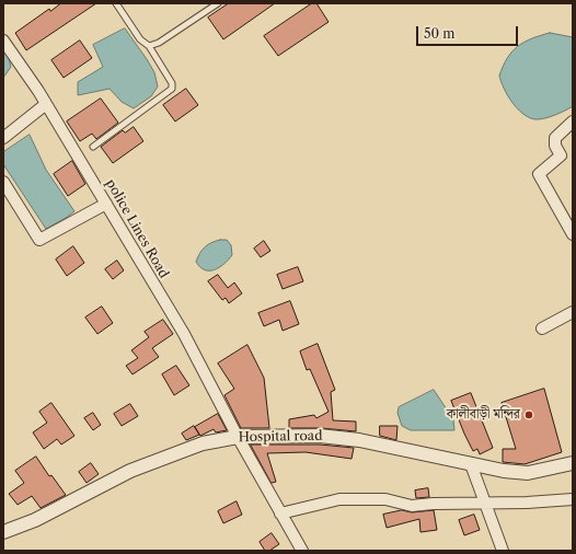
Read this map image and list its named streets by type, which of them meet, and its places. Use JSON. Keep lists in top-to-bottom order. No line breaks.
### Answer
{"streets":{"street":["police Lines Road","Hospital road"]},"crossings":[["police Lines Road","Hospital road"]],"places":["কালীবাড়ী মন্দির"],"scale_bar":"50 m"}
